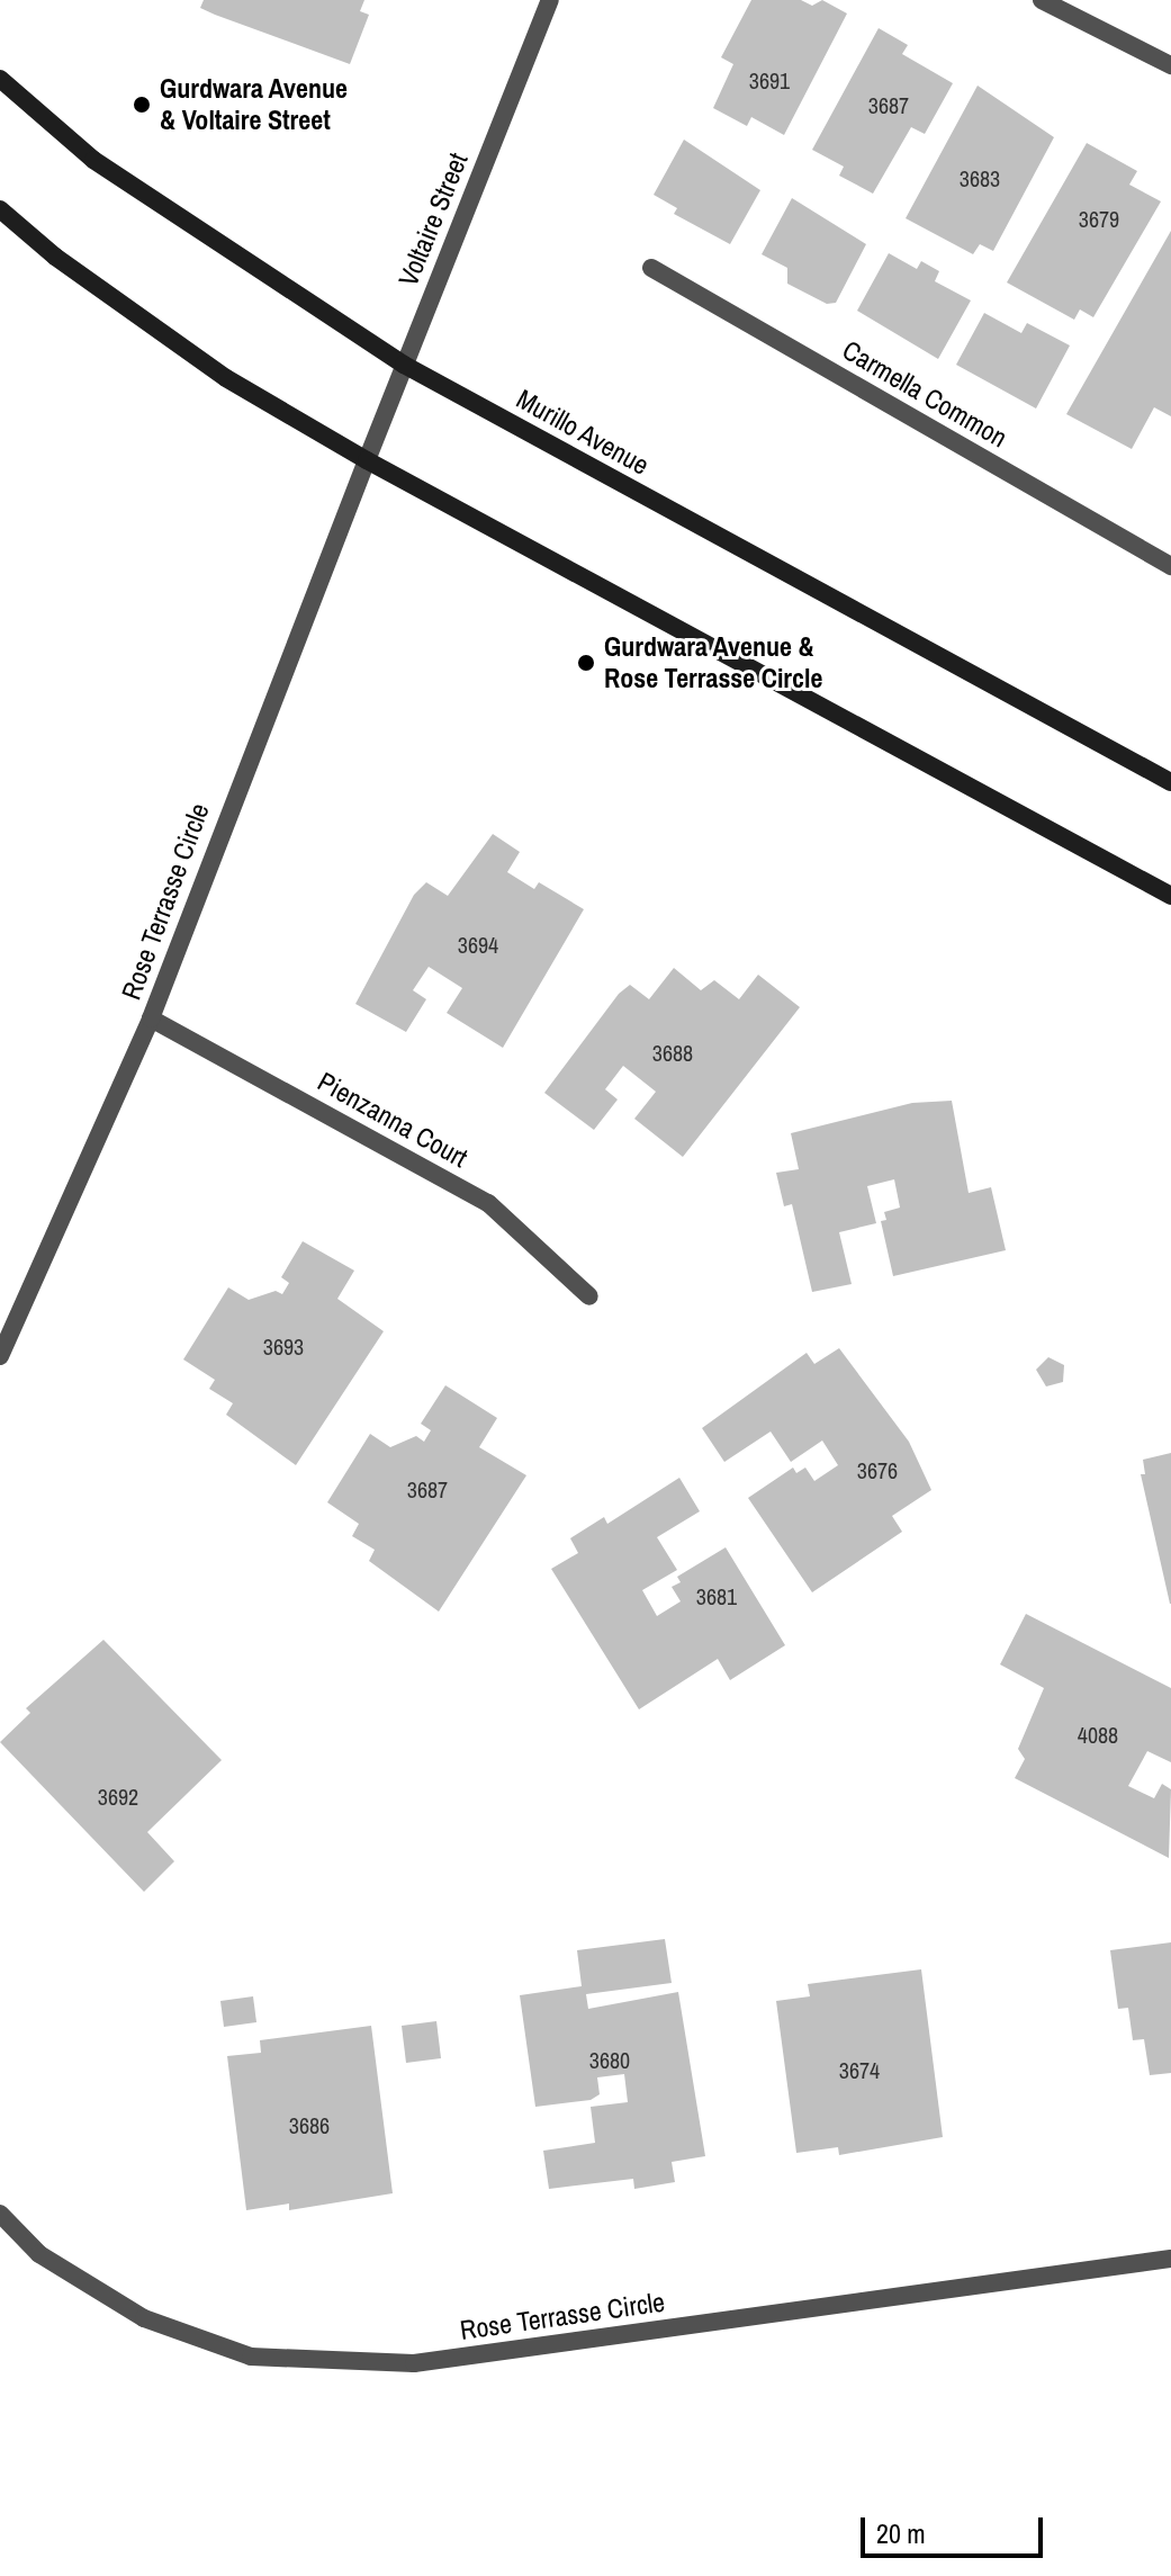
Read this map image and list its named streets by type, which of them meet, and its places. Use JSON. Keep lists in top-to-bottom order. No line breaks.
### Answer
{"streets":{"main road":["Murillo Avenue"],"street":["Voltaire Street","Carmella Common","Rose Terrasse Circle","Pienzanna Court"]},"crossings":[["Voltaire Street","Murillo Avenue"],["Voltaire Street","Rose Terrasse Circle"],["Rose Terrasse Circle","Pienzanna Court"]],"places":["Gurdwara Avenue & Voltaire Street","Gurdwara Avenue & Rose Terrasse Circle"],"house_numbers":["3691","3687","3683","3679","3694","3688","3693","3676","3687","3681","4088","3692","3680","3674","3686"],"scale_bar":"20 m"}
